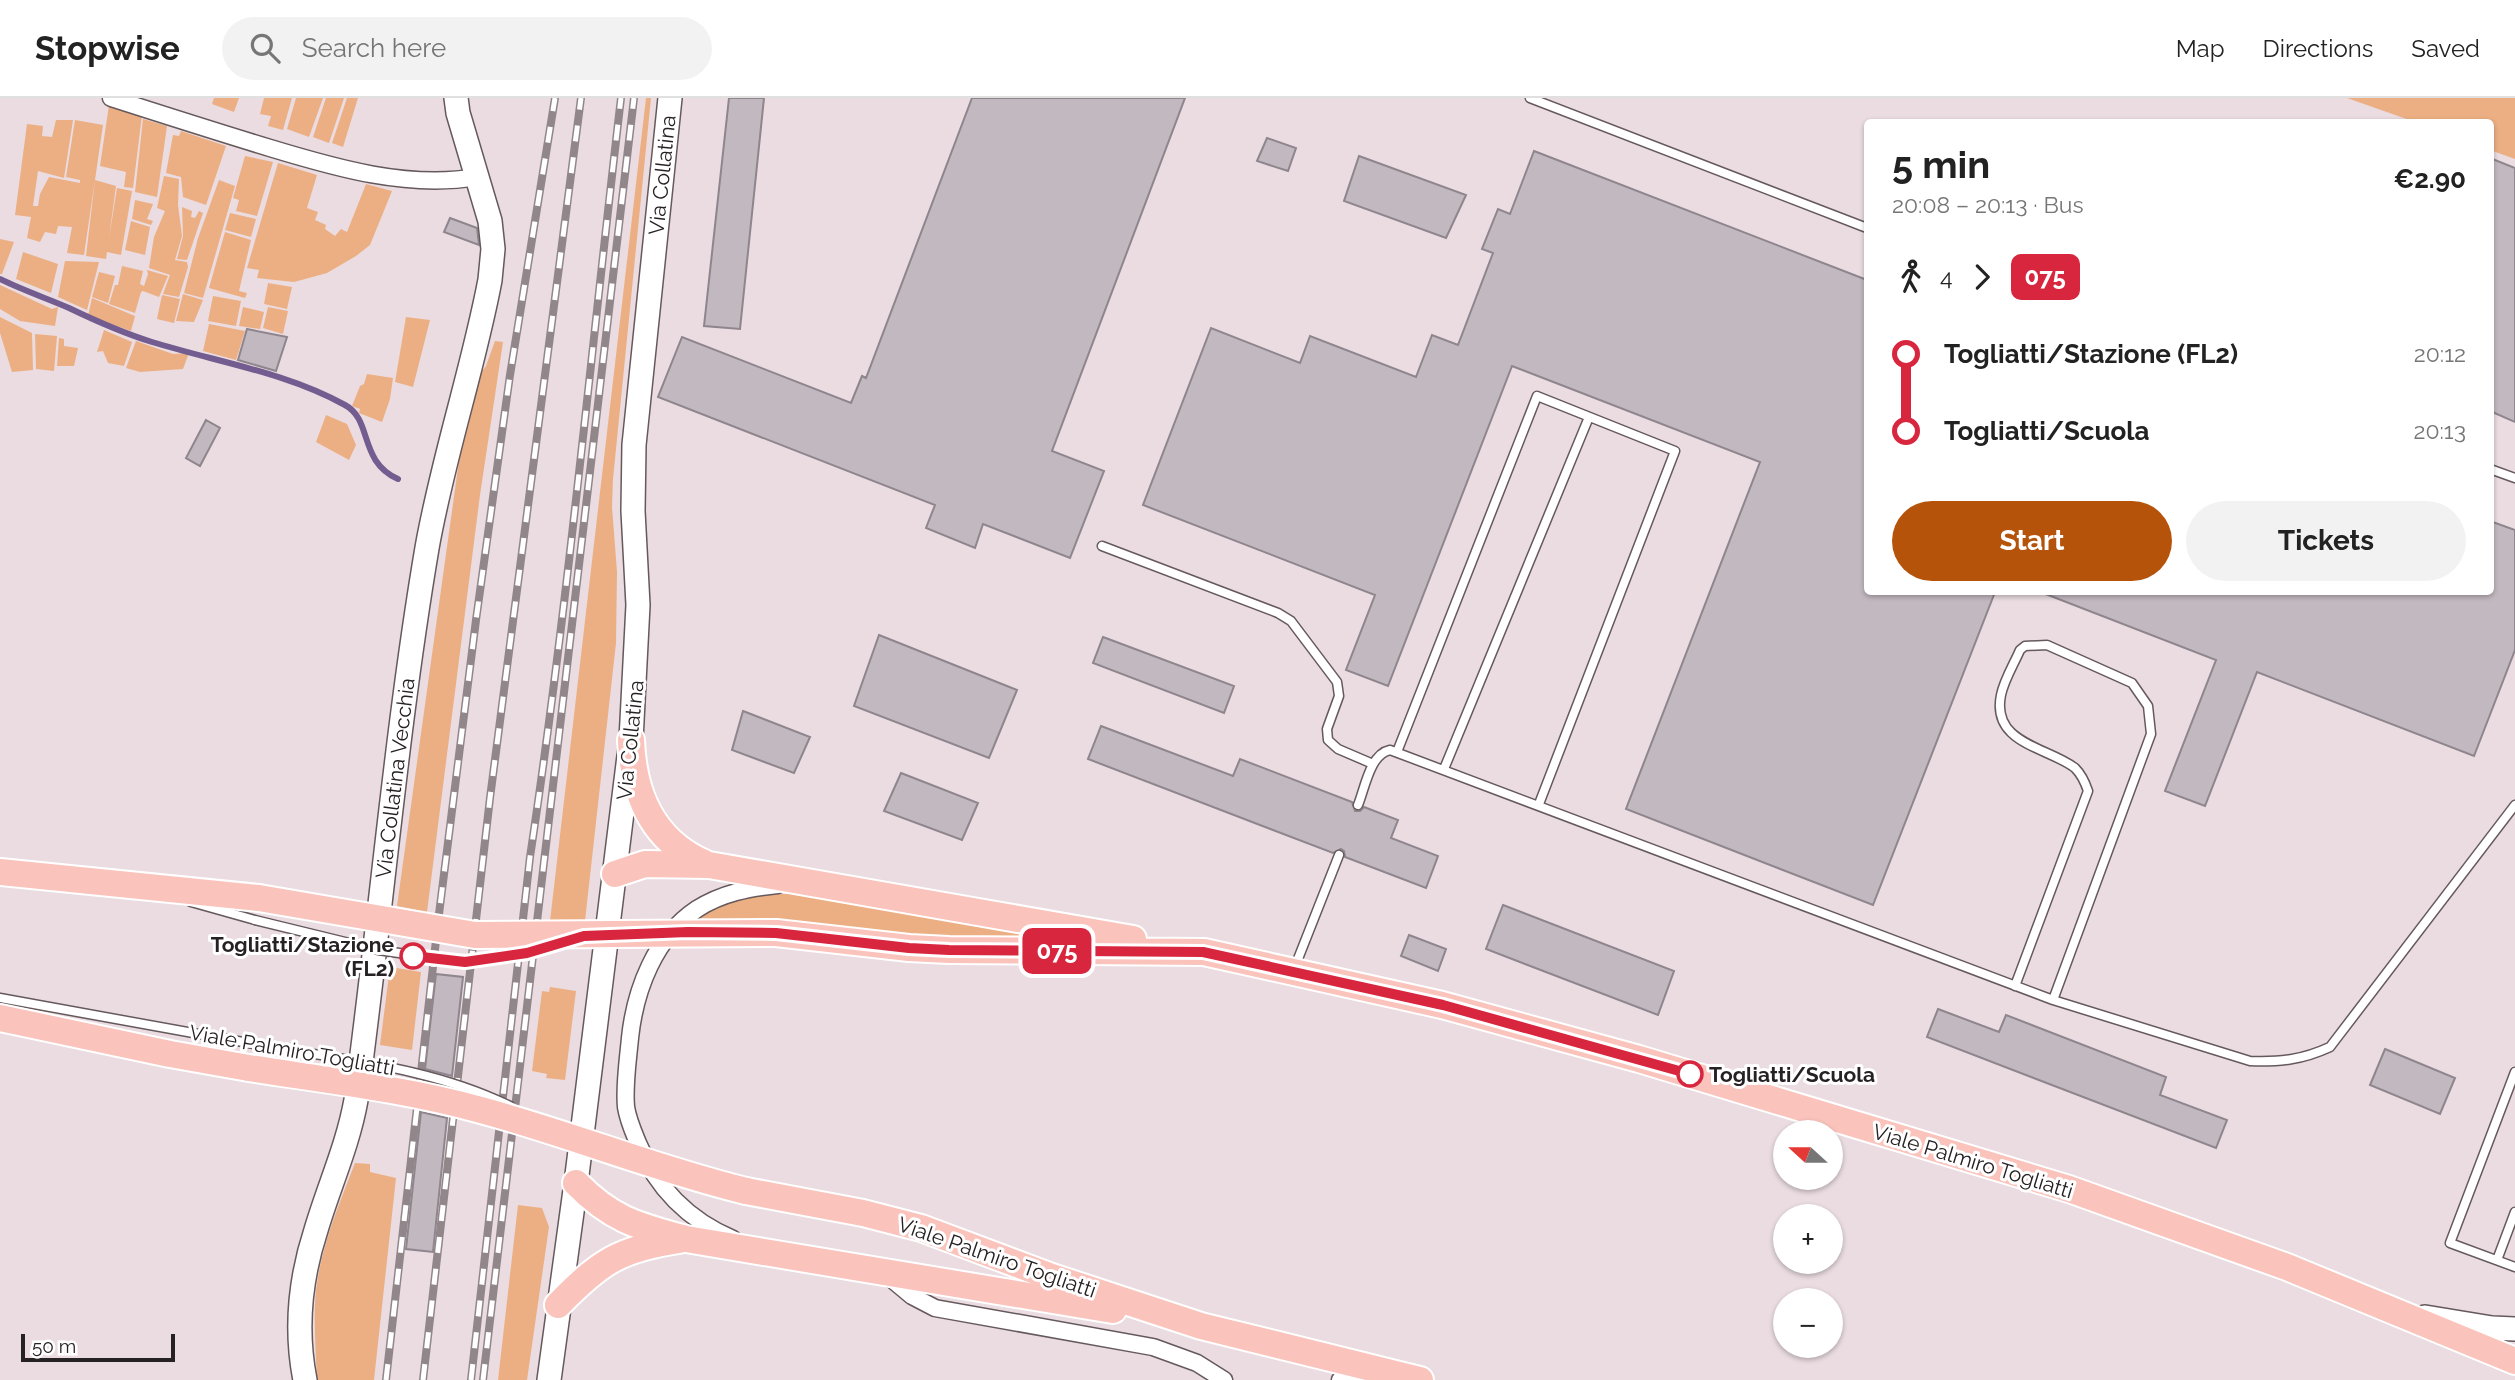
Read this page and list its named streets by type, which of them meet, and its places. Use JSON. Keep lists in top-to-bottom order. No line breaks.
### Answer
{"streets":{"main road":["Viale Palmiro Togliatti"],"street":["Via Collatina","Via Collatina Vecchia"]},"places":["Togliatti/Stazione (FL2)","Togliatti/Scuola"],"lines":["bus line 075"],"scale_bar":"50 m","north":"left","page":{"header":"Stopwise","search":"Search here","nav":["Map","Directions","Saved"],"on_map":"075","heading":["5 min","20:08 – 20:13 · Bus","€2.90"],"legs":["4","075"],"list":[{"name":"Togliatti/Stazione (FL2)","value":"20:12"},{"name":"Togliatti/Scuola","value":"20:13"}],"buttons":["Start","Tickets"],"map_buttons":["+","−"],"scale":"50 m"}}
